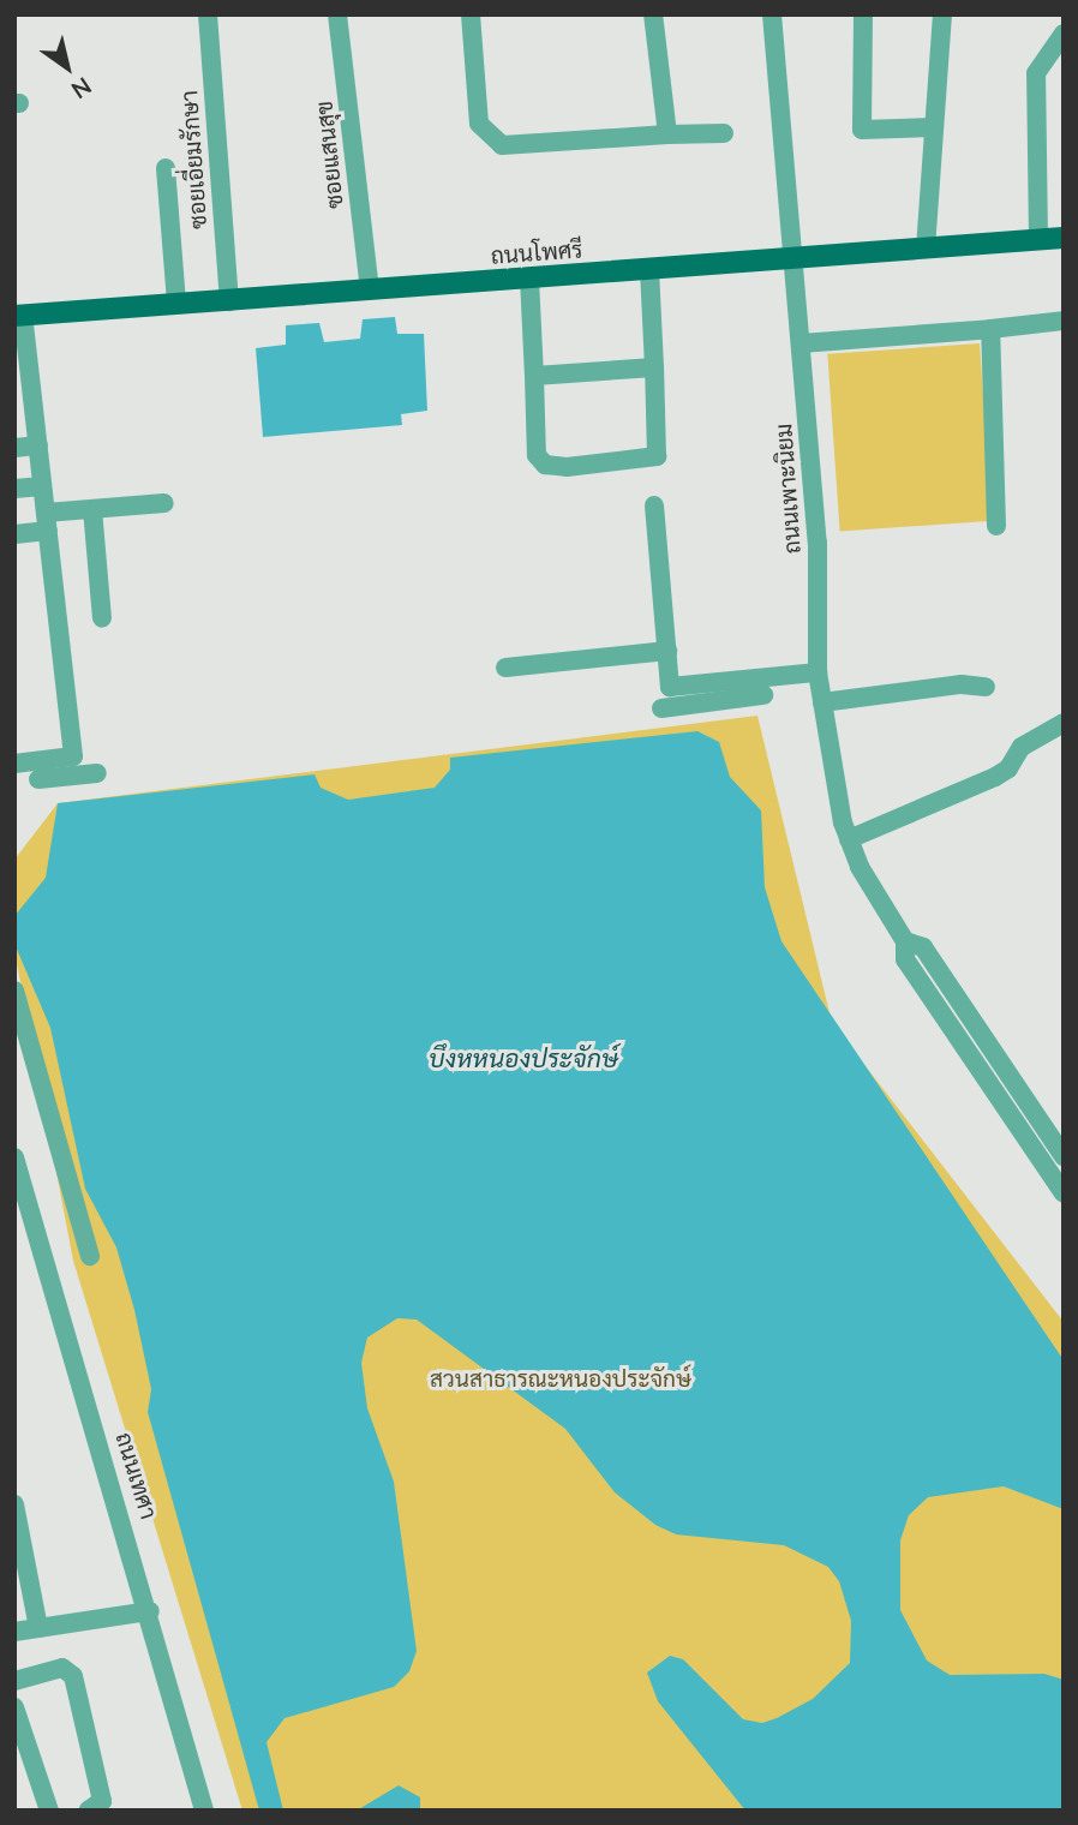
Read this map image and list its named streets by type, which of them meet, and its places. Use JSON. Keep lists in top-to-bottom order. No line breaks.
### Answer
{"streets":{"main road":["ถนนโพศรี"],"street":["ซอยแสนสุข","ซอยเอี่ยมรักษา","ถนนเพาะนิยม","ถนนเทศา"]},"crossings":[["ซอยแสนสุข","ถนนโพศรี"],["ซอยเอี่ยมรักษา","ถนนโพศรี"],["ถนนโพศรี","ถนนเพาะนิยม"]],"water":["บึงหหนองประจักษ์"],"parks":["สวนสาธารณะหนองประจักษ์"],"north":"bottom right"}
